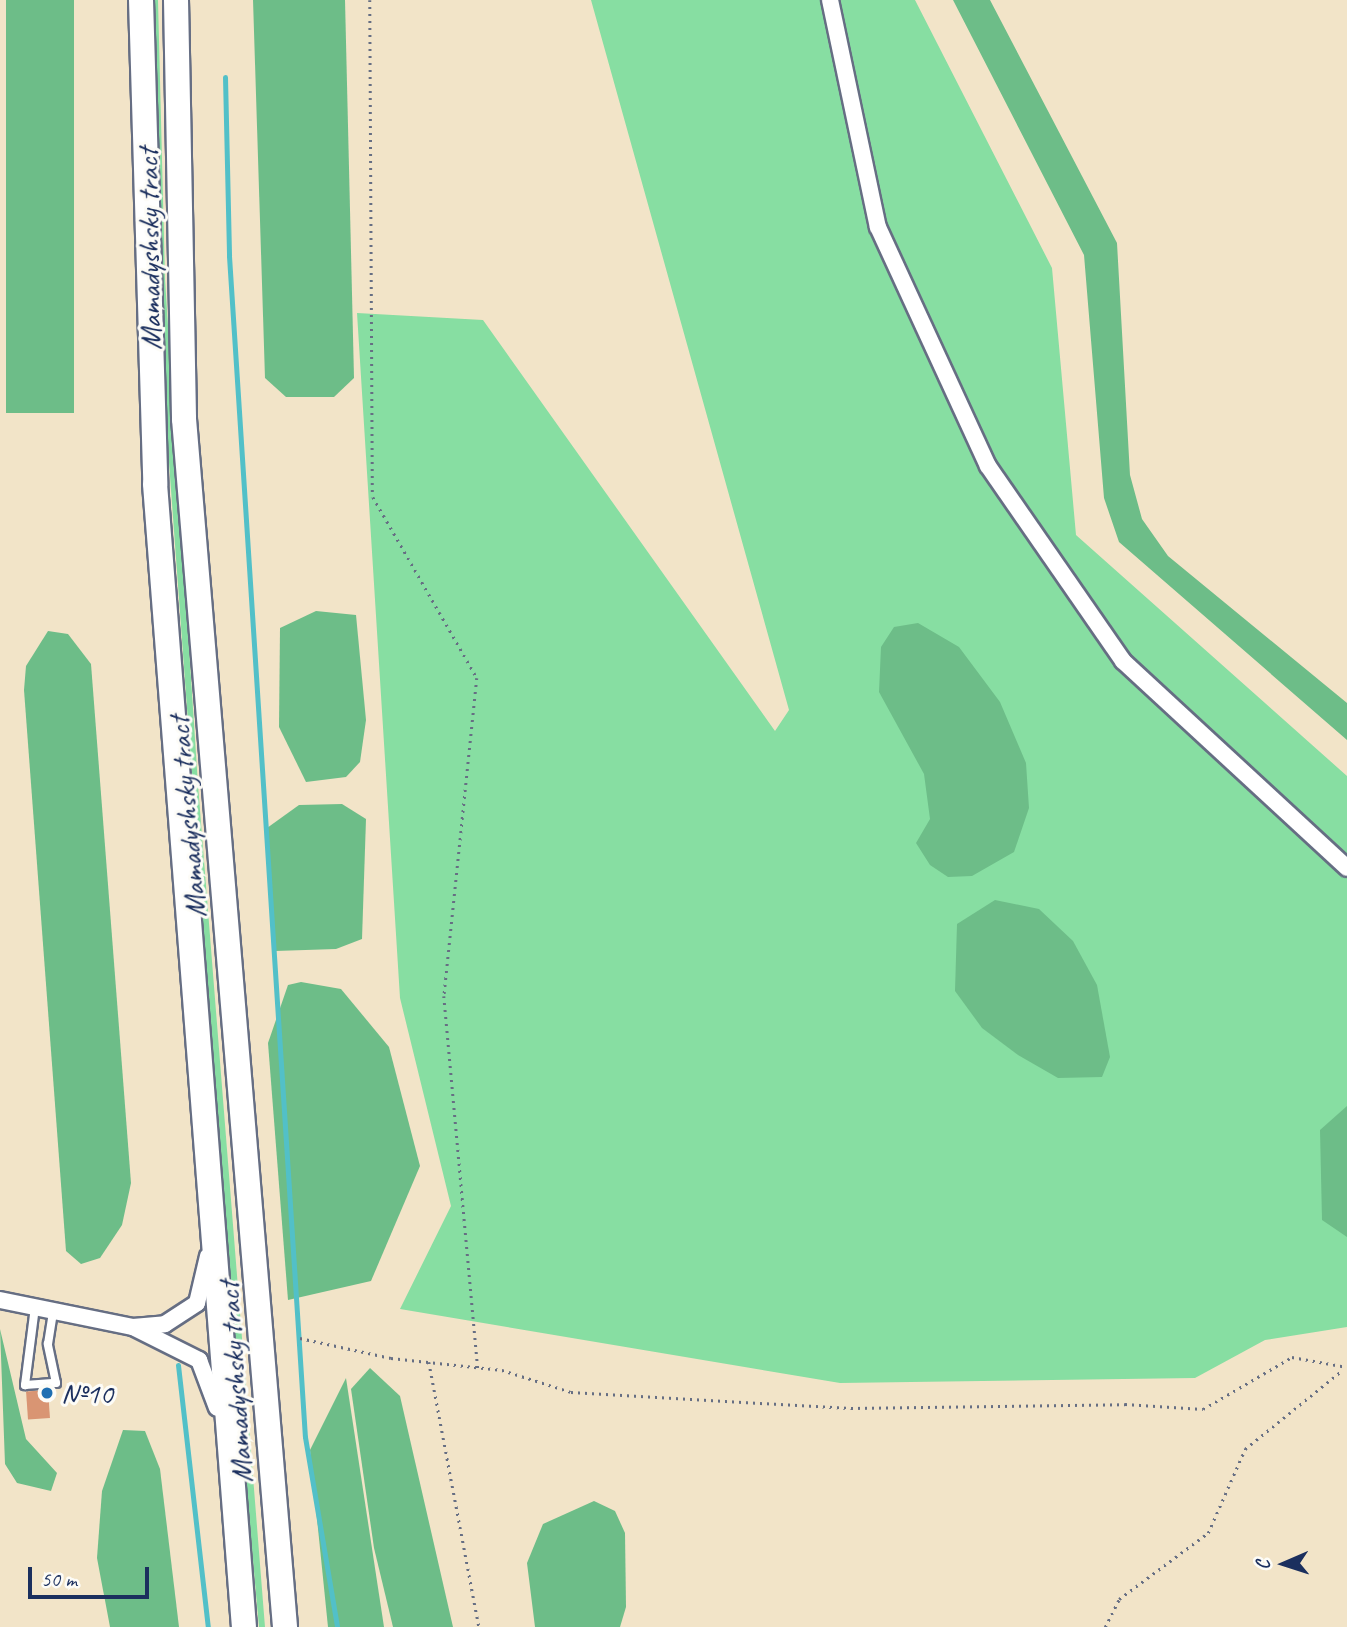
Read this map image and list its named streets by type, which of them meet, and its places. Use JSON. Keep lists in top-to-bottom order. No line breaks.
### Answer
{"streets":{"main road":["Mamadyshsky tract"]},"places":["№10"],"scale_bar":"50 m","north":"left"}
